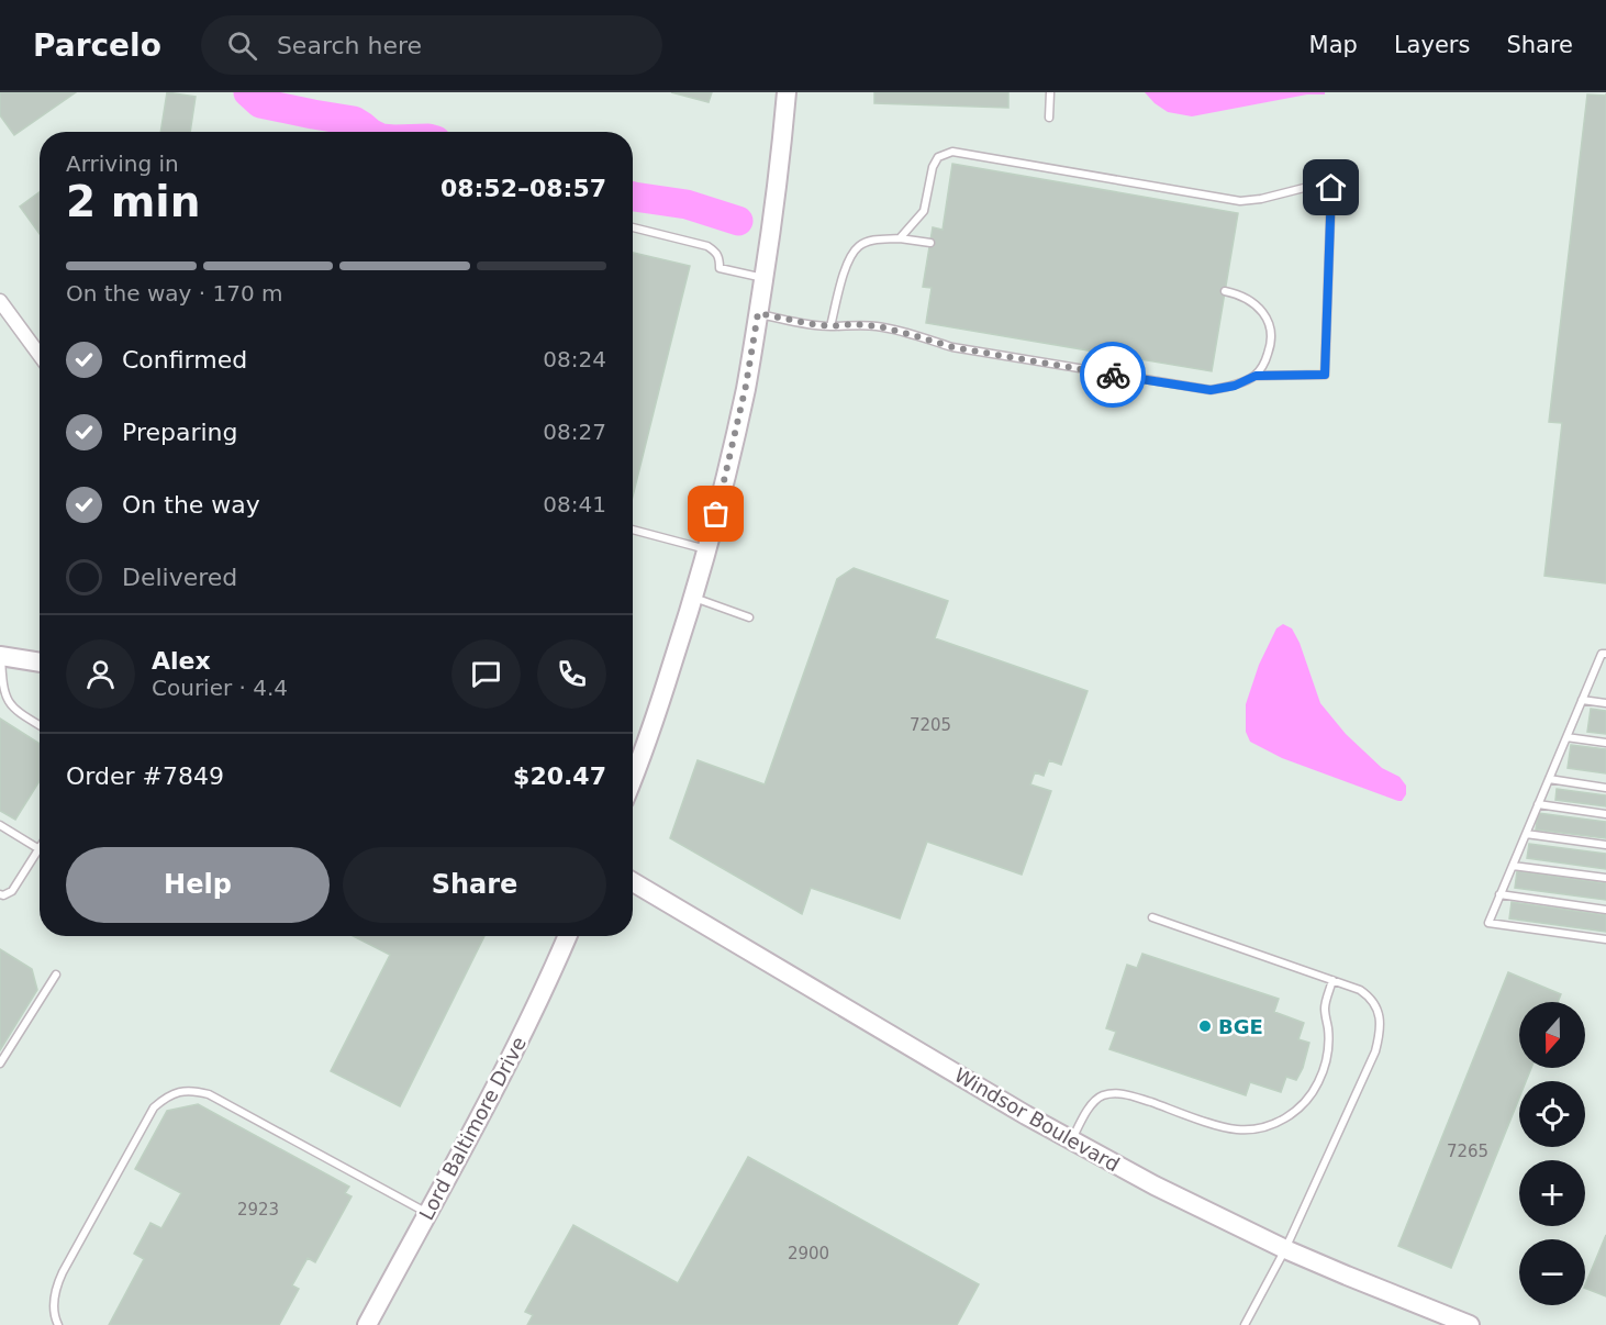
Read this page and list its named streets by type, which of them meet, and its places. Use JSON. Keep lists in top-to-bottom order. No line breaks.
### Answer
{"streets":{"main road":["Windsor Boulevard","Lord Baltimore Drive"]},"places":["BGE"],"house_numbers":["7205","7265","2923","2900"],"north":"bottom","page":{"header":"Parcelo","search":"Search here","nav":["Map","Layers","Share"],"heading":["2 min","Arriving in","08:52–08:57"],"panel":["Alex","Courier · 4.4","Order #7849","$20.47"],"bar":"On the way · 170 m","list":[["Confirmed","08:24"],["Preparing","08:27"],["On the way","08:41"],"Delivered"],"buttons":["Help","Share"],"map_buttons":["+","−"]}}
